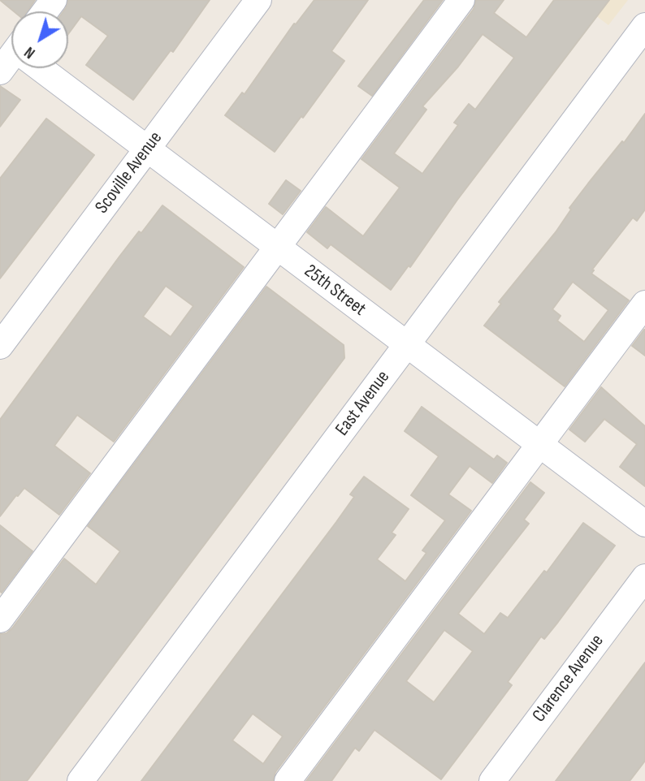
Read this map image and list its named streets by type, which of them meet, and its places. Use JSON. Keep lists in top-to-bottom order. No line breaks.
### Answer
{"streets":{"street":["Scoville Avenue","25th Street","East Avenue","Clarence Avenue"]},"crossings":[["Scoville Avenue","25th Street"],["25th Street","East Avenue"]],"north":"bottom left"}
